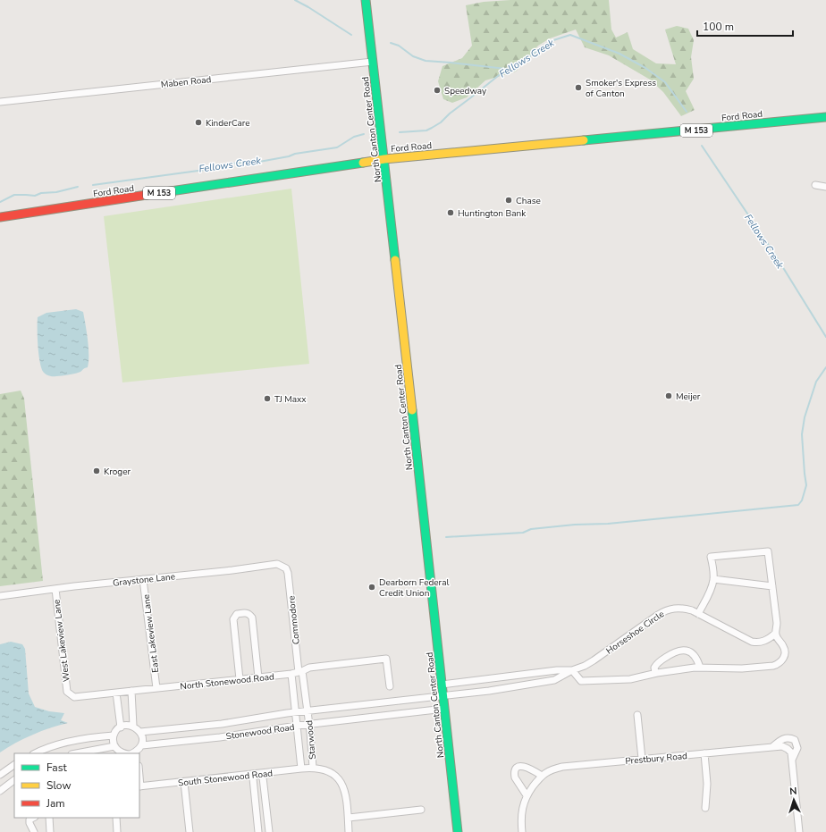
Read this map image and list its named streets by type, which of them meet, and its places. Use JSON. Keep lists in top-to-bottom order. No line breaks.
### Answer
{"streets":{"main road":["Ford Road","North Canton Center Road","M 153"],"street":["Maben Road","Graystone Lane","Commodore","Horseshoe Circle","East Lakeview Lane","West Lakeview Lane","North Stonewood Road","Stonewood Road","Starwood","Prestbury Road","South Stonewood Road"]},"crossings":[["Maben Road","North Canton Center Road"],["Ford Road","North Canton Center Road"],["North Canton Center Road","Horseshoe Circle"],["North Canton Center Road","Stonewood Road"],["Graystone Lane","Commodore"],["Graystone Lane","East Lakeview Lane"],["Graystone Lane","West Lakeview Lane"],["Commodore","North Stonewood Road"],["Commodore","Starwood"],["Horseshoe Circle","Stonewood Road"],["East Lakeview Lane","North Stonewood Road"],["West Lakeview Lane","North Stonewood Road"],["North Stonewood Road","Starwood"],["Stonewood Road","Starwood"],["Starwood","South Stonewood Road"]],"water":["Fellows Creek"],"places":["Smoker's Express of Canton","Speedway","KinderCare","Chase","Huntington Bank","Meijer","TJ Maxx","Kroger","Dearborn Federal Credit Union"],"legend":["Fast","Slow","Jam"],"scale_bar":"100 m","north":"top"}
